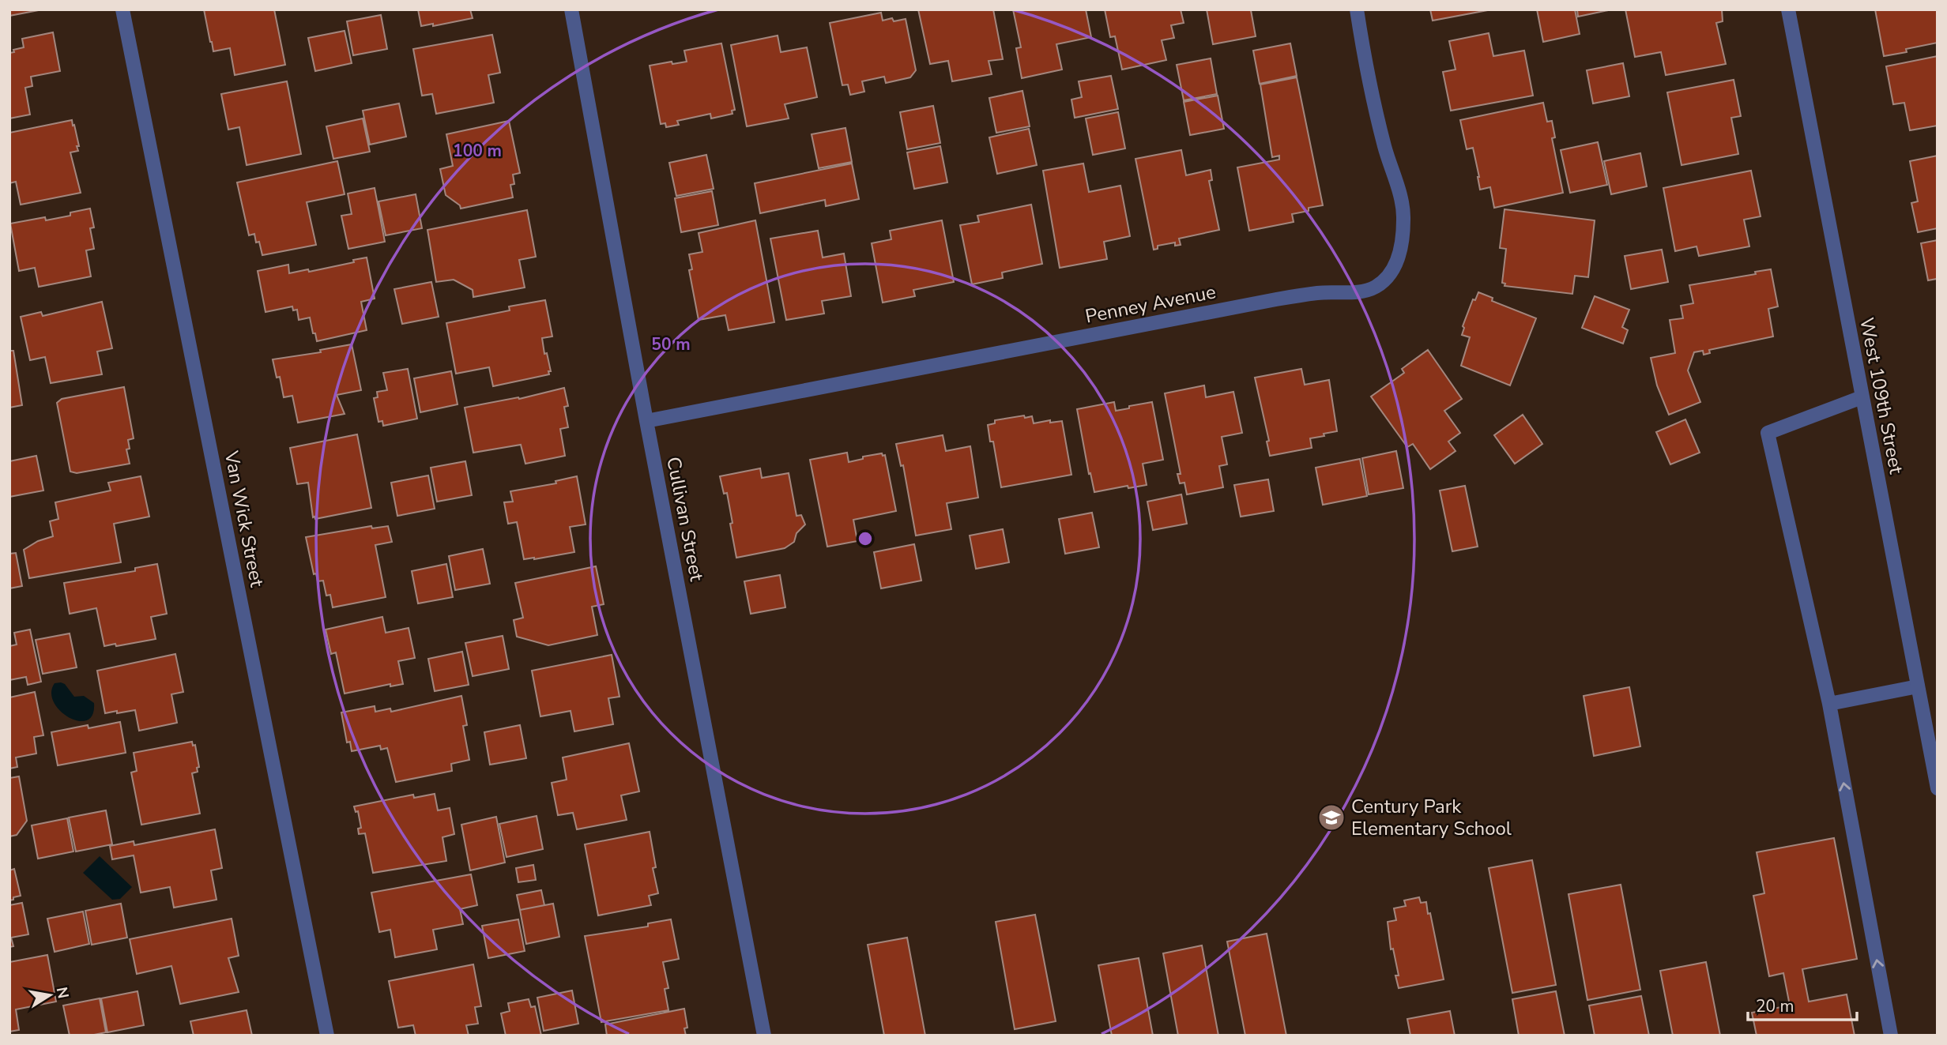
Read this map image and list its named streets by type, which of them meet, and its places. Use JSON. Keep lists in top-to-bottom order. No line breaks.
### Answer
{"streets":{"street":["Penney Avenue","West 109th Street","Van Wick Street","Cullivan Street"]},"crossings":[["Penney Avenue","Cullivan Street"]],"places":{"school or university":["Century Park Elementary School"]},"scale_bar":"20 m","north":"right","rings":["100 m","50 m"]}
